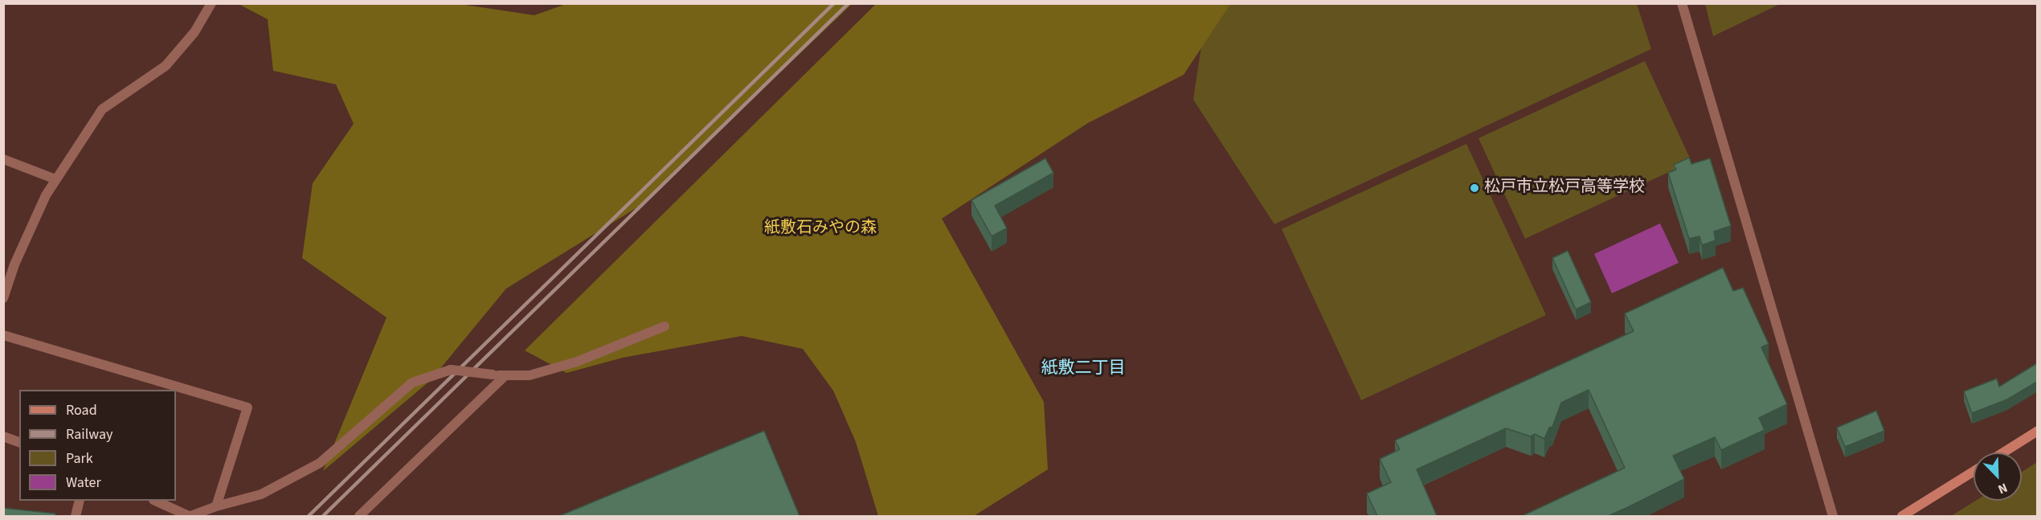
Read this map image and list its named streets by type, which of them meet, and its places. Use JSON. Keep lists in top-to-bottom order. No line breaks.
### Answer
{"districts":["紙敷二丁目"],"parks":["紙敷石みやの森"],"places":["松戸市立松戸高等学校"],"legend":["Road","Railway","Park","Water"],"north":"bottom right"}
